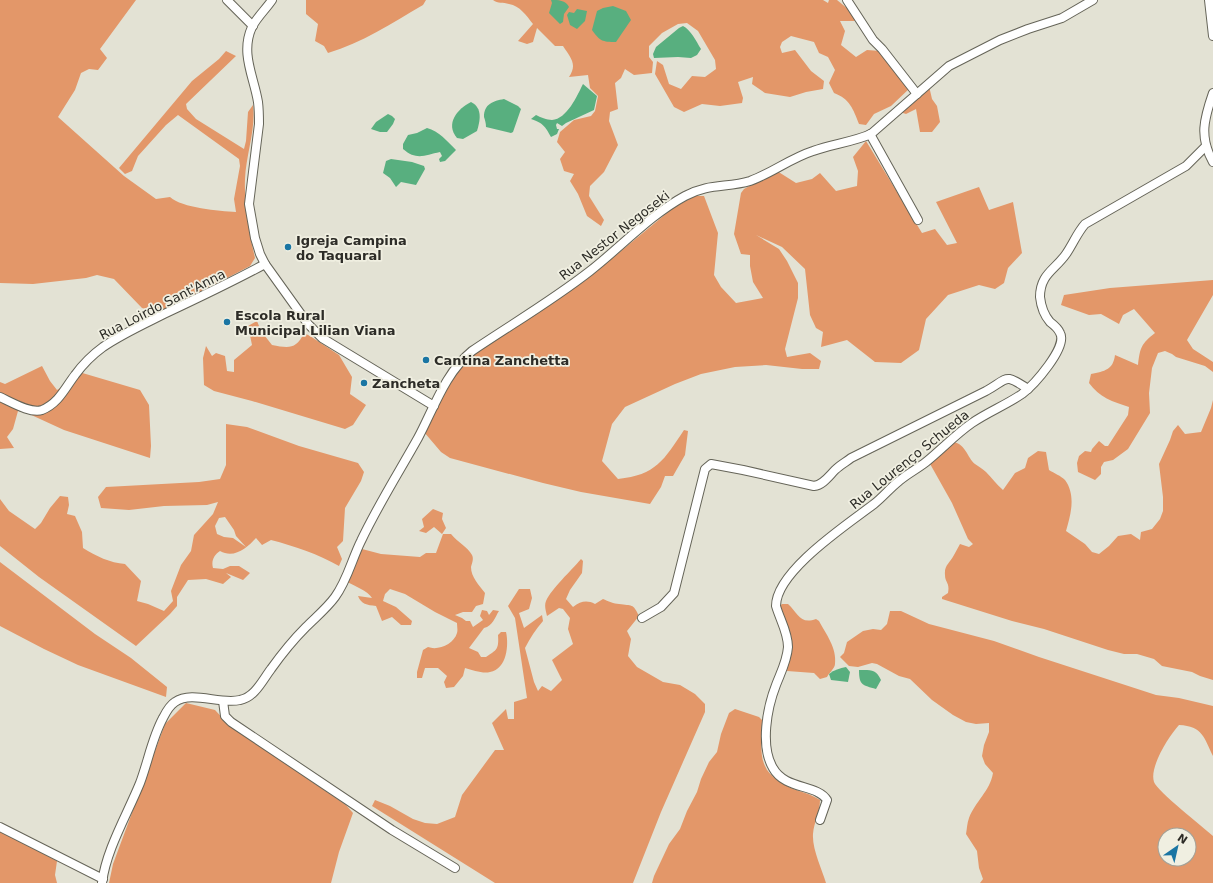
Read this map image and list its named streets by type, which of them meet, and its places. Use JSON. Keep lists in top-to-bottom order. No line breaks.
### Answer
{"streets":{"street":["Rua Nestor Negoseki","Rua Loirdo Sant'Anna","Rua Lourenço Schueda"]},"places":["Igreja Campina do Taquaral","Escola Rural Municipal Lilian Viana","Cantina Zanchetta","Zancheta"],"north":"top right"}
